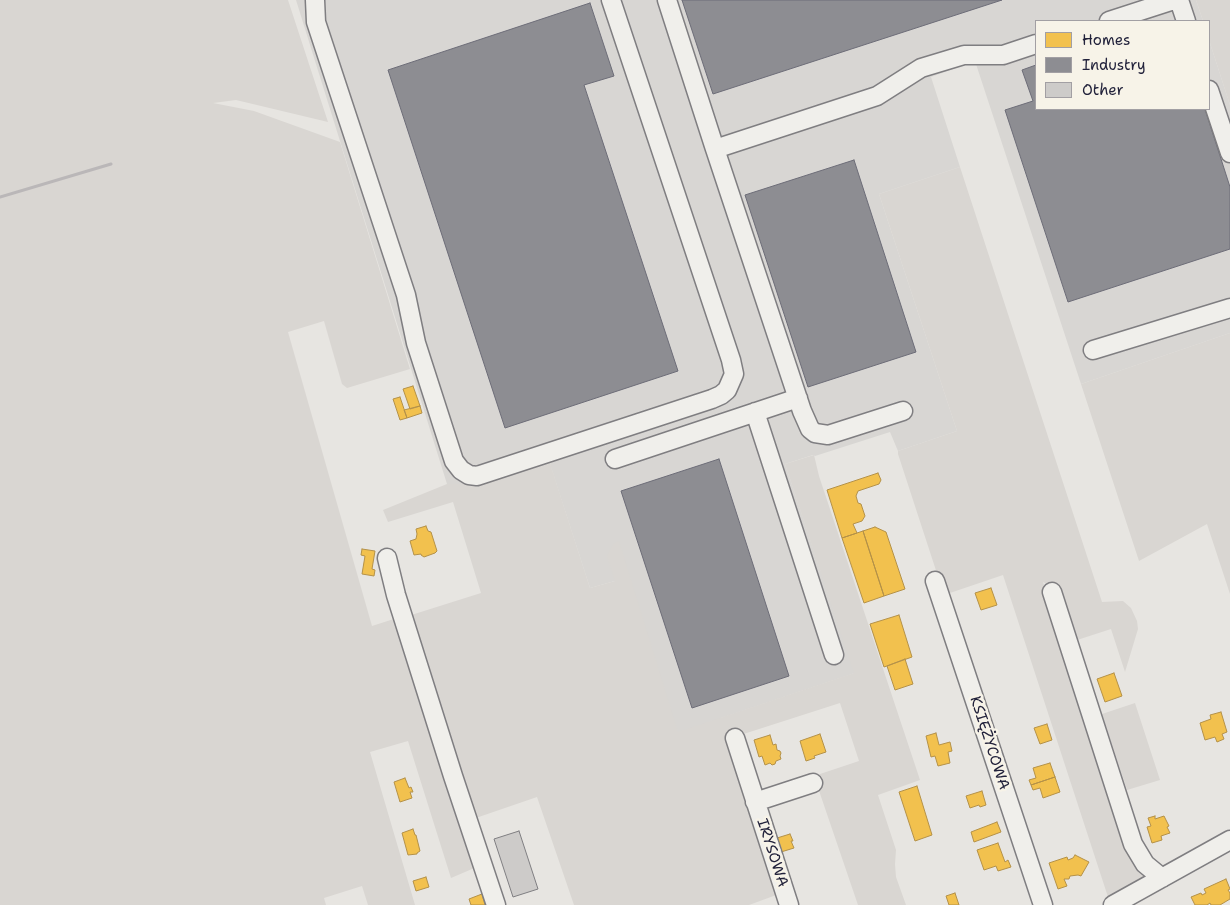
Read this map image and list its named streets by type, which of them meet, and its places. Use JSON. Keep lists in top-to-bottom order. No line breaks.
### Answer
{"streets":{"street":["KSIĘŻYCOWA","IRYSOWA"]},"legend":["Homes","Industry","Other"]}
